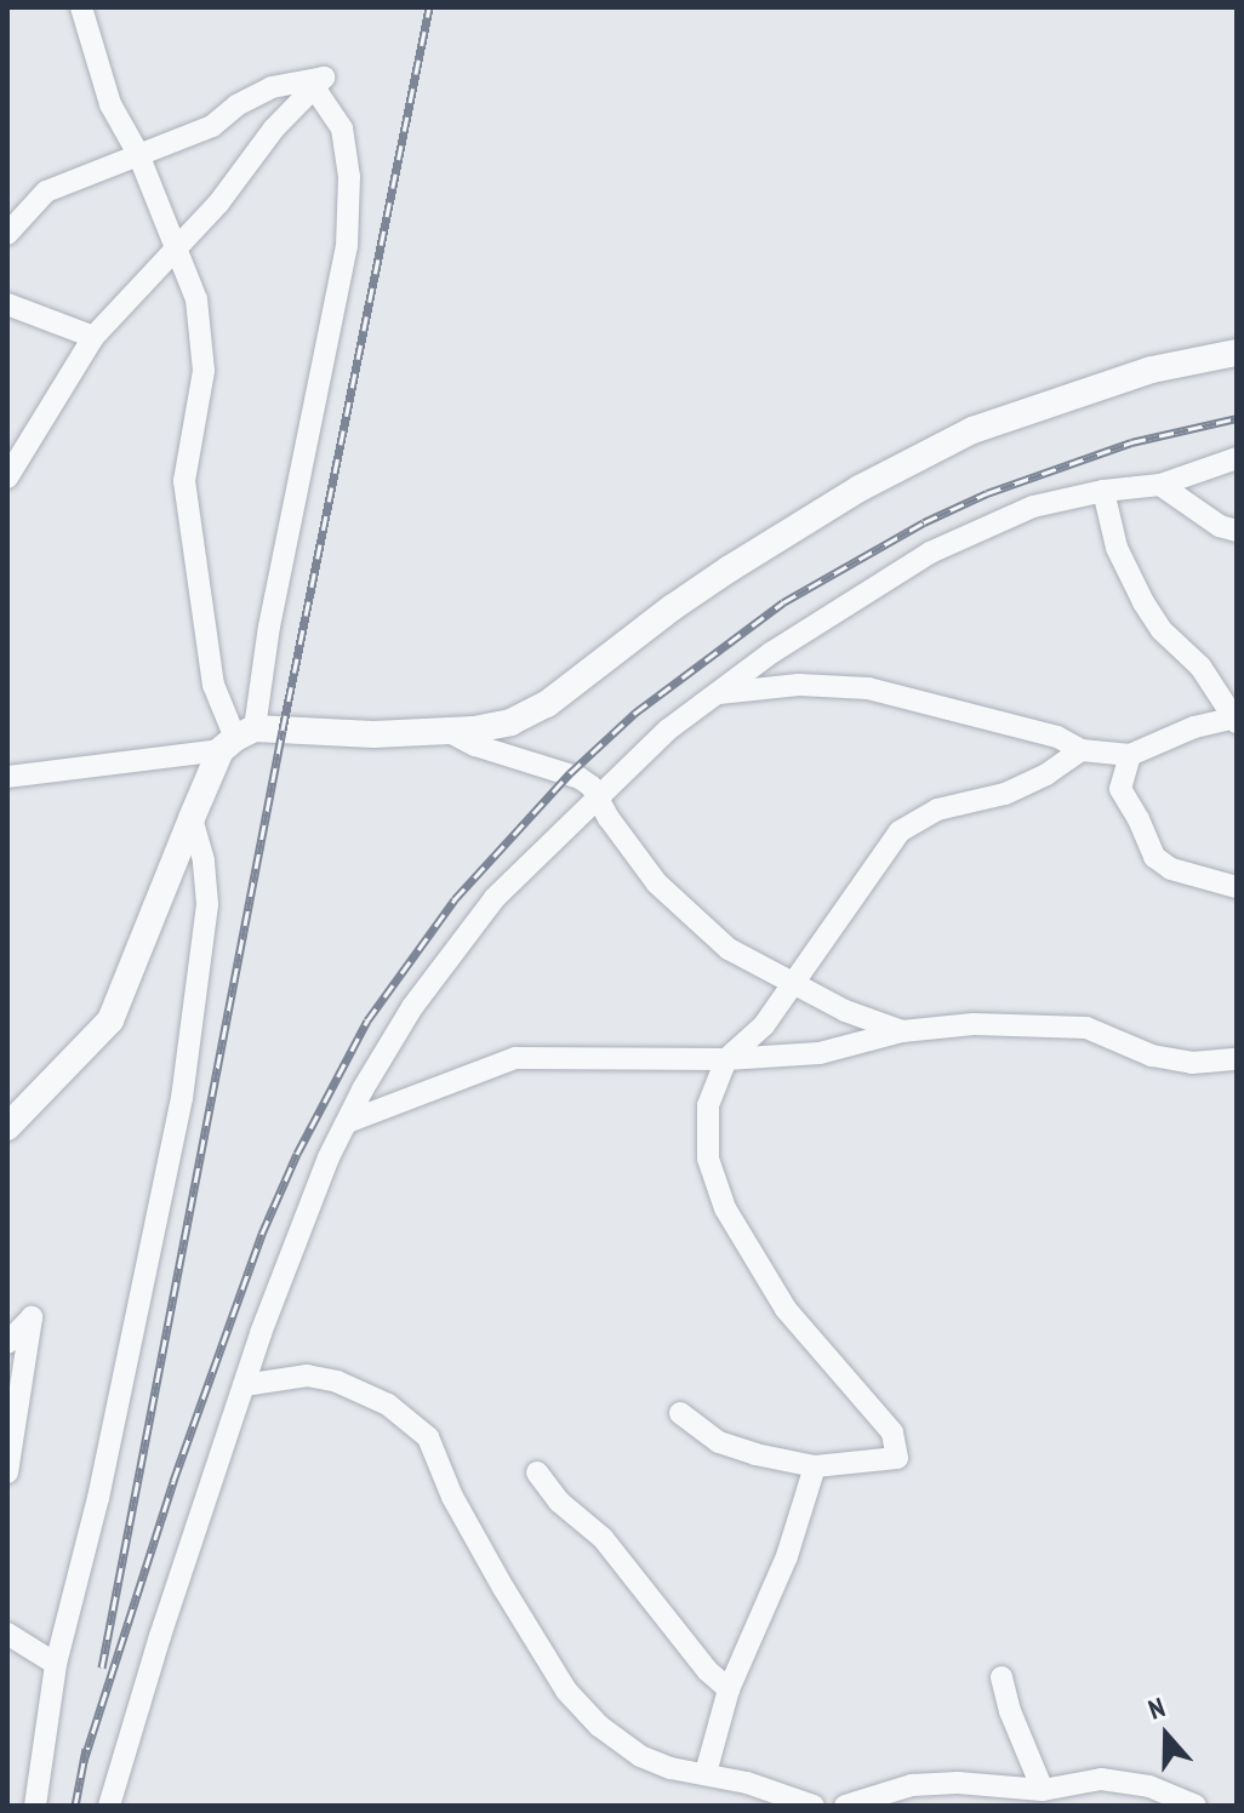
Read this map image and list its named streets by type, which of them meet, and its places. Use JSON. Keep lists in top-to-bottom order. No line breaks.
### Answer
{"north":"top"}
